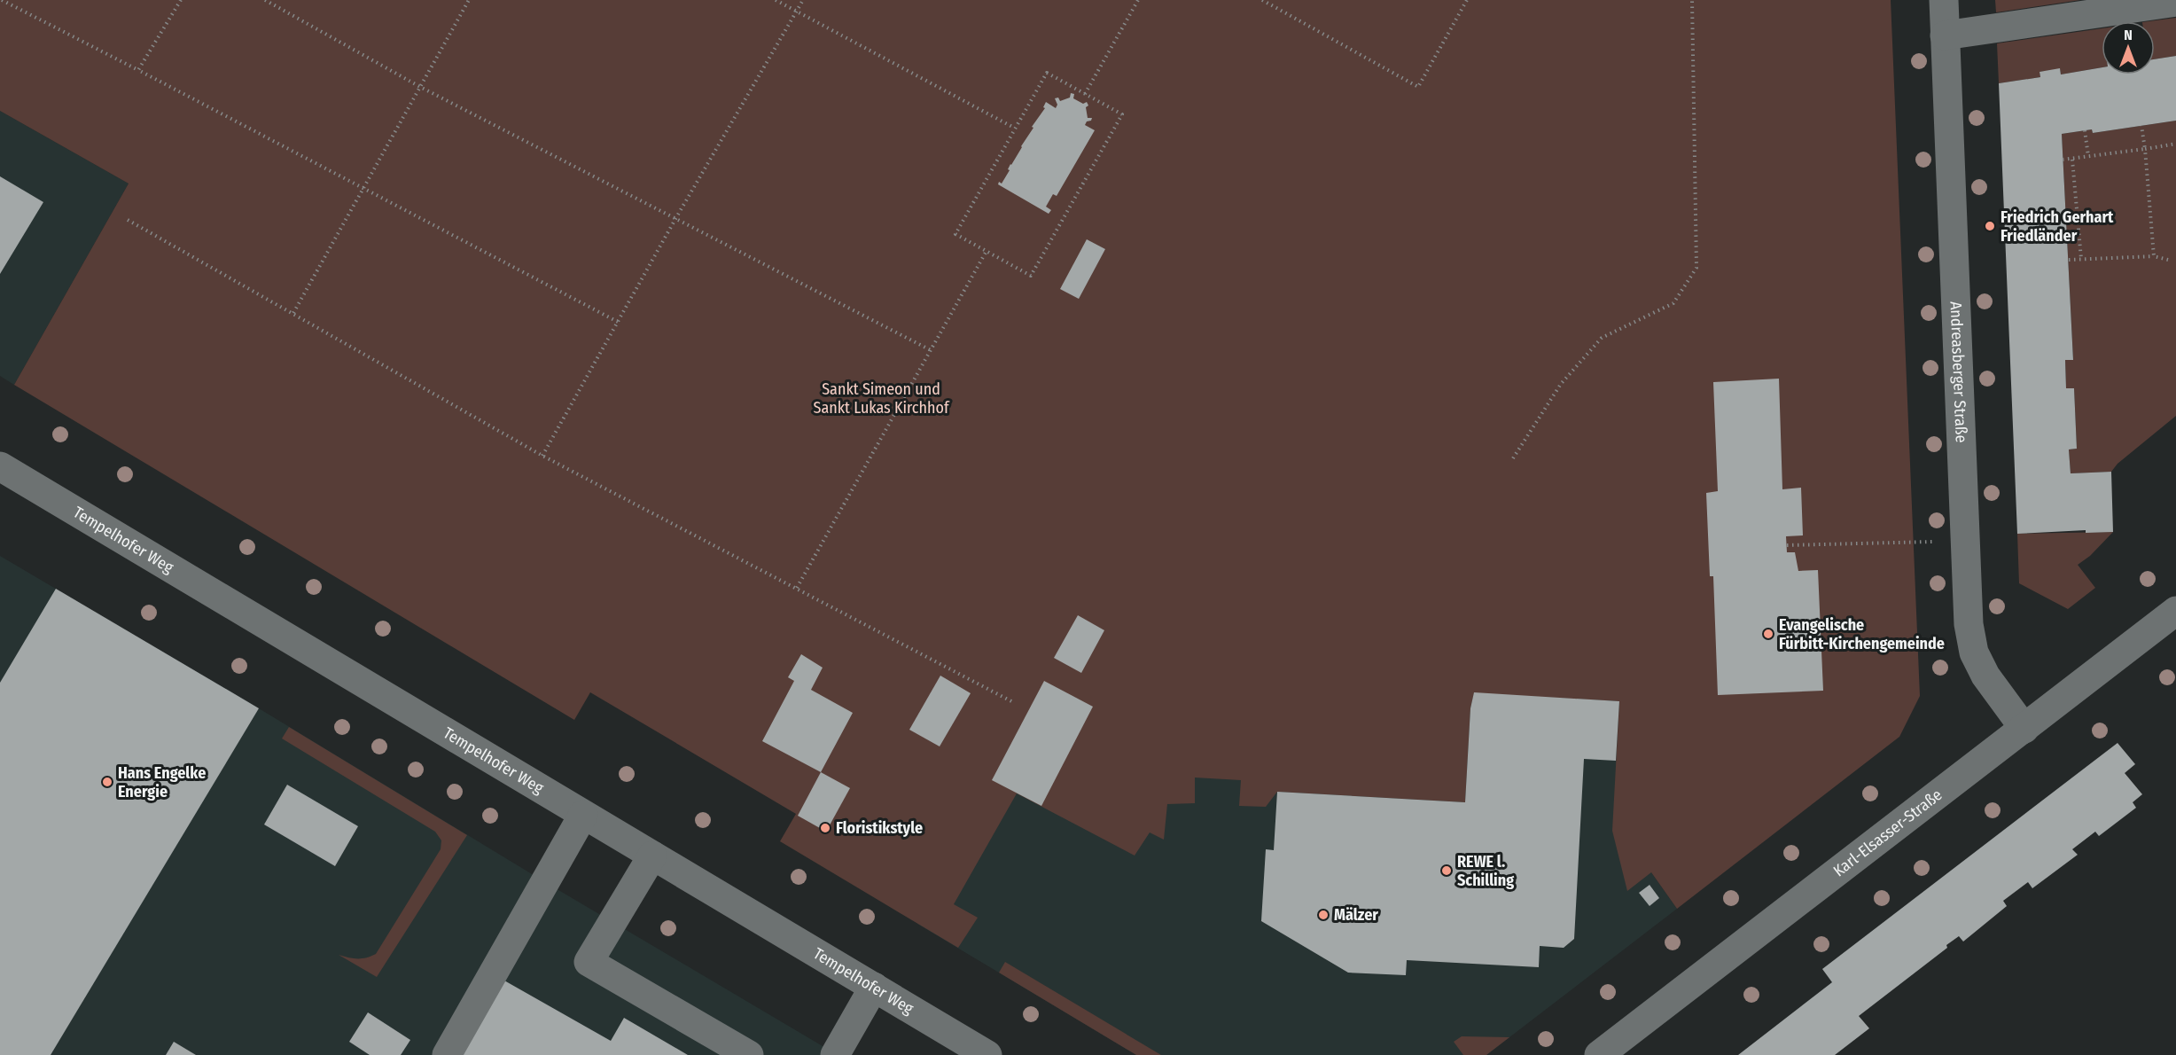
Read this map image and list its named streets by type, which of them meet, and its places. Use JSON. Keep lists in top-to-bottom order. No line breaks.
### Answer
{"streets":{"street":["Andreasberger Straße","Tempelhofer Weg","Karl-Elsasser-Straße"]},"crossings":[["Andreasberger Straße","Karl-Elsasser-Straße"]],"parks":["Sankt Simeon und Sankt Lukas Kirchhof"],"places":["Friedrich Gerhart Friedländer","Evangelische Fürbitt-Kirchengemeinde","Hans Engelke Energie","Floristikstyle","REWE l. Schilling","Mälzer"],"north":"top"}
